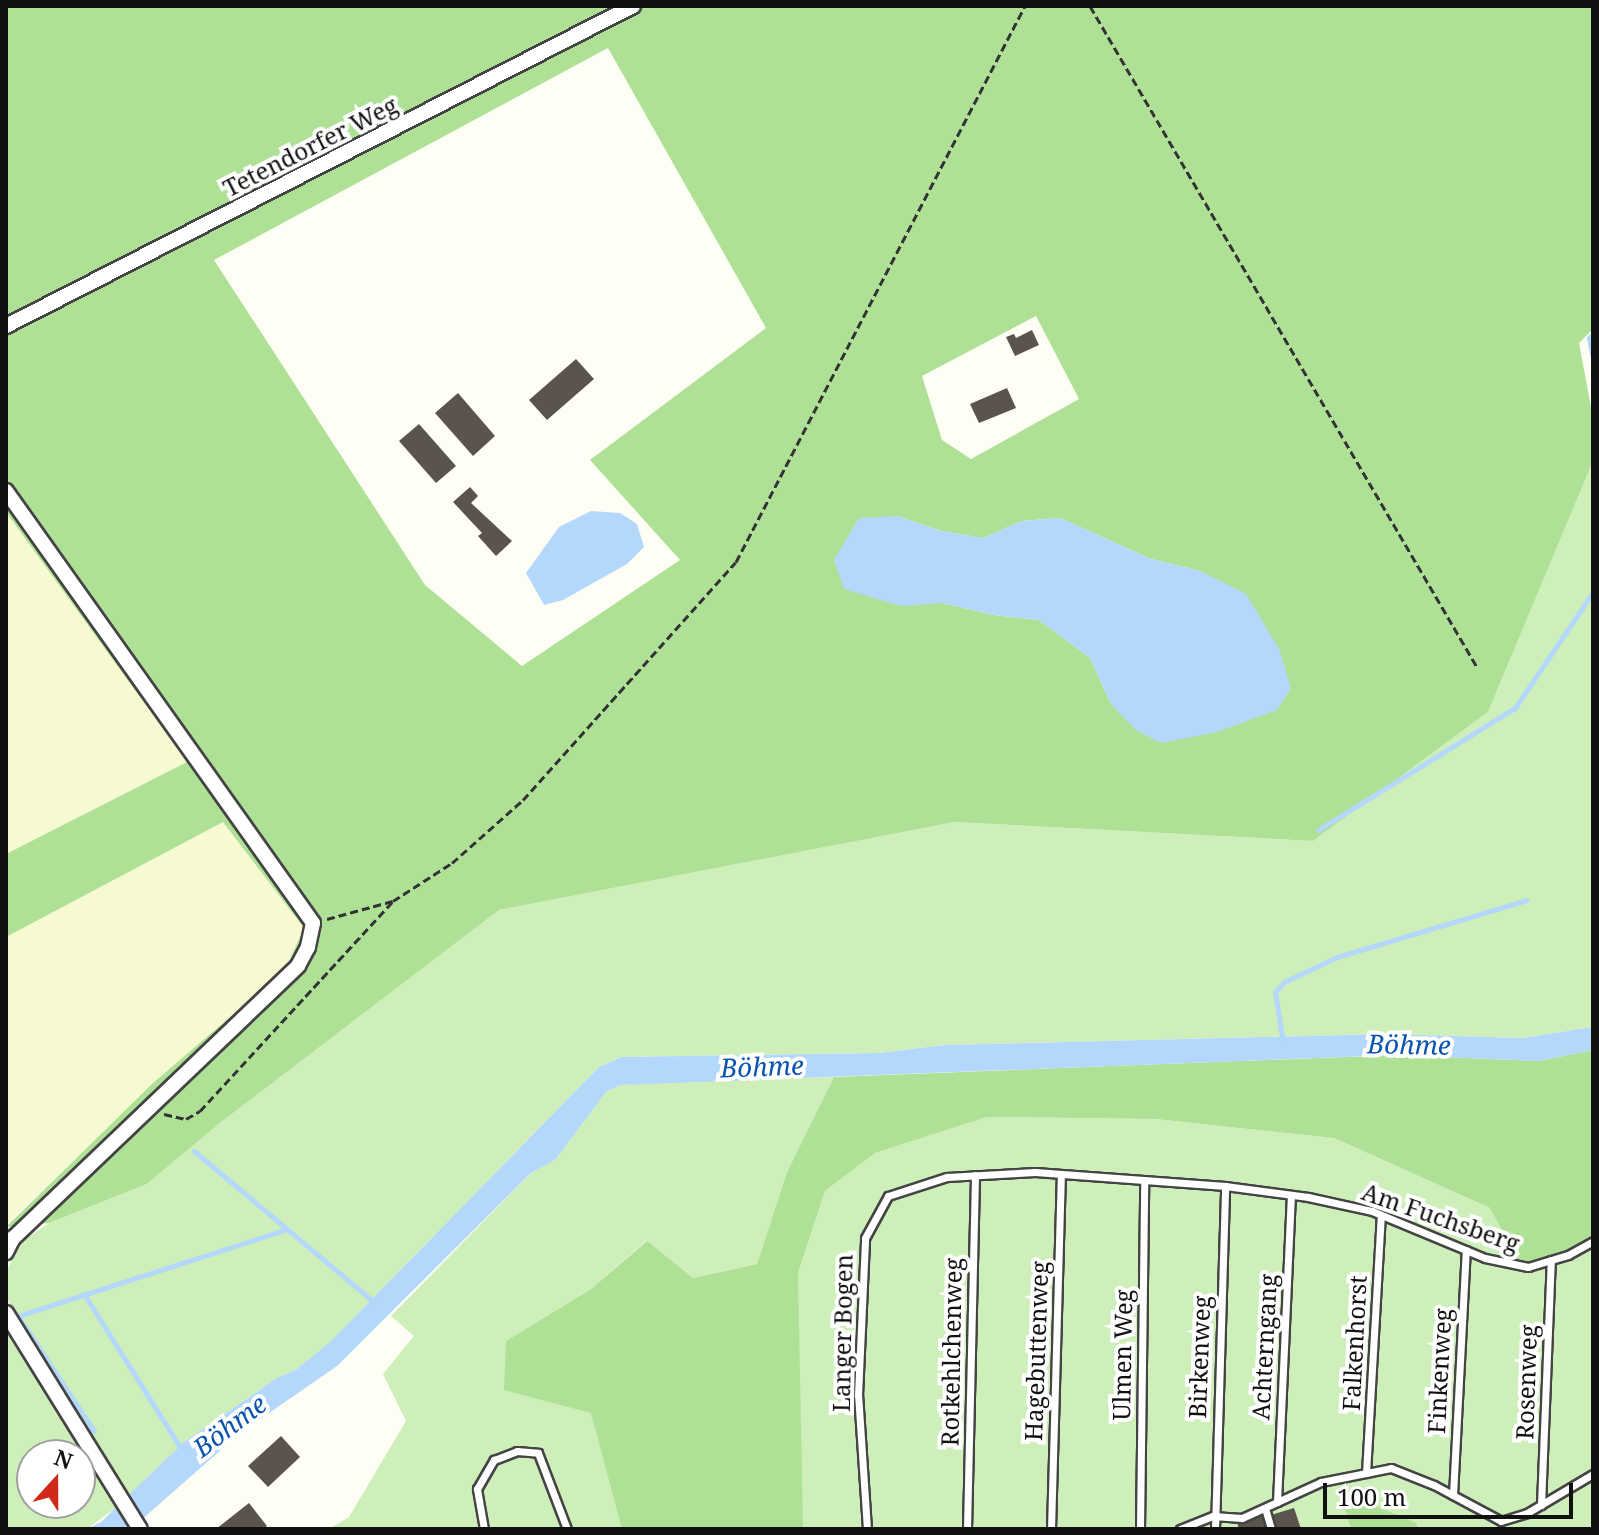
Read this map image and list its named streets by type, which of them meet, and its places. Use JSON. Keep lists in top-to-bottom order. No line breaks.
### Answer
{"streets":{"street":["Tetendorfer Weg"],"lane":["Am Fuchsberg","Langer Bogen","Falkenhorst","Achterngang","Hagebuttenweg","Rotkehlchenweg","Ulmen Weg","Birkenweg","Finkenweg","Rosenweg"]},"crossings":[["Am Fuchsberg","Langer Bogen"],["Am Fuchsberg","Falkenhorst"],["Am Fuchsberg","Achterngang"],["Am Fuchsberg","Birkenweg"],["Am Fuchsberg","Finkenweg"],["Am Fuchsberg","Rosenweg"],["Langer Bogen","Hagebuttenweg"],["Langer Bogen","Rotkehlchenweg"],["Langer Bogen","Ulmen Weg"],["Langer Bogen","Birkenweg"]],"water":["Böhme"],"scale_bar":"100 m","north":"top"}
